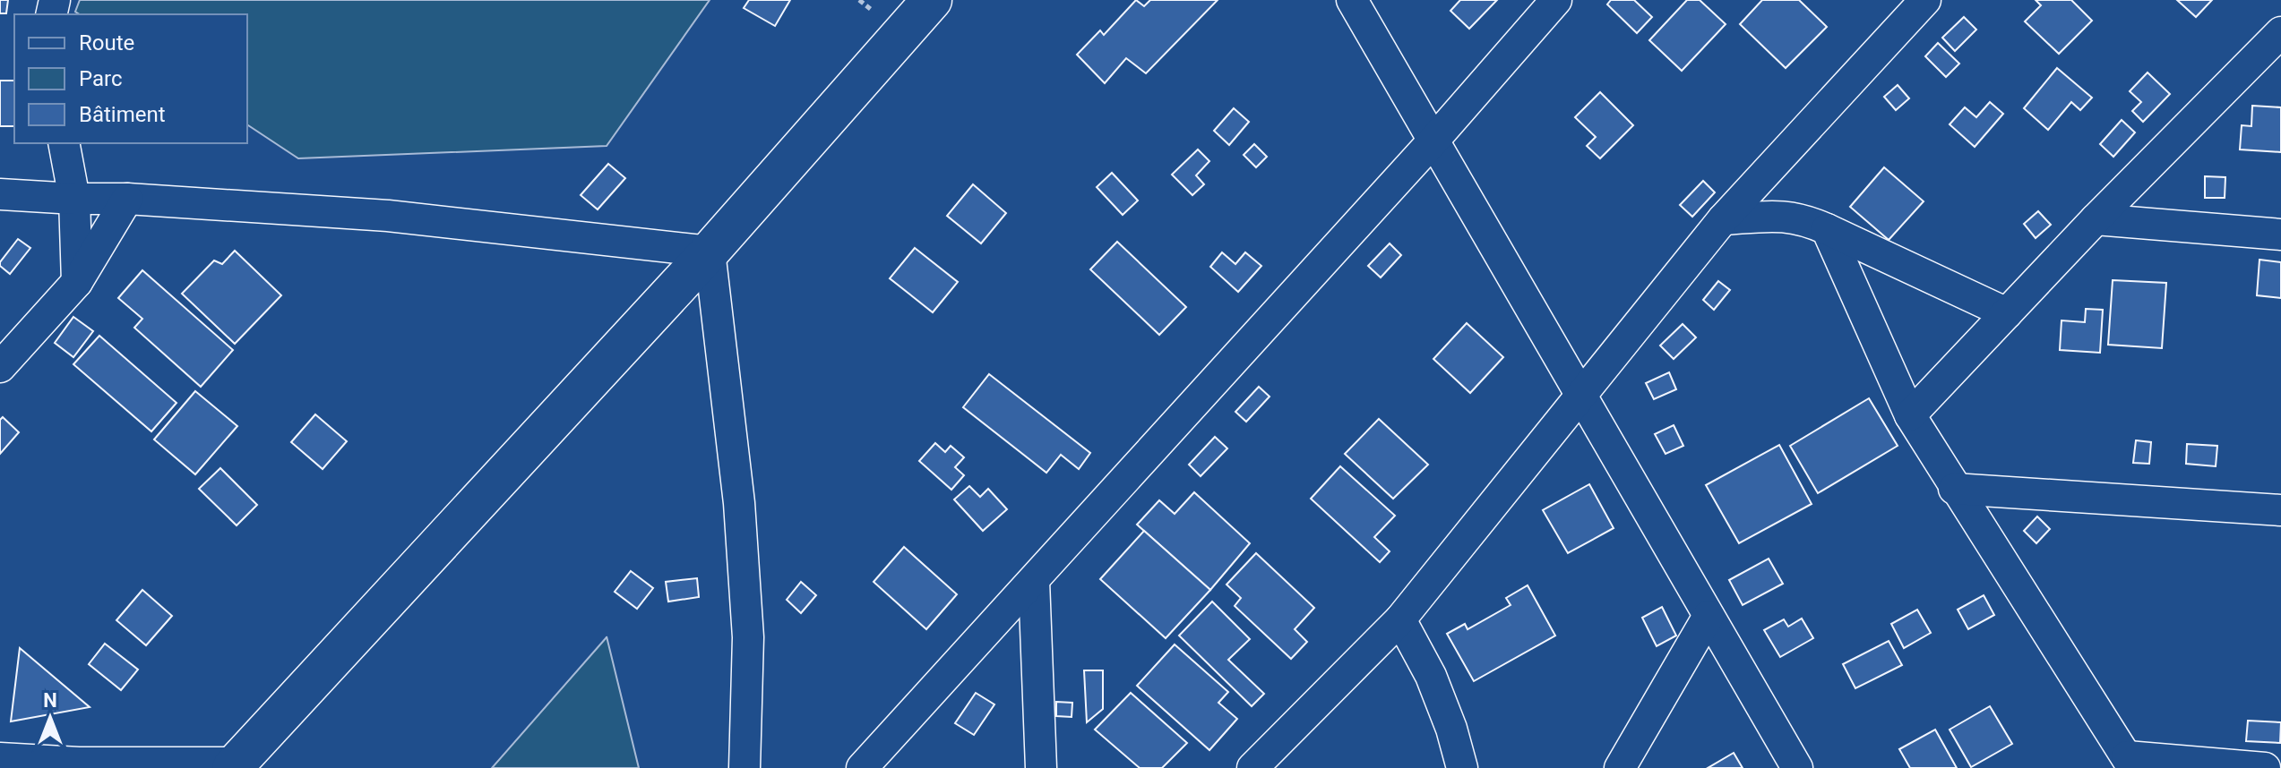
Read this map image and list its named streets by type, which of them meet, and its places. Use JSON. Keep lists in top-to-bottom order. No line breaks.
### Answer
{"legend":["Route","Parc","Bâtiment"],"north":"top"}
